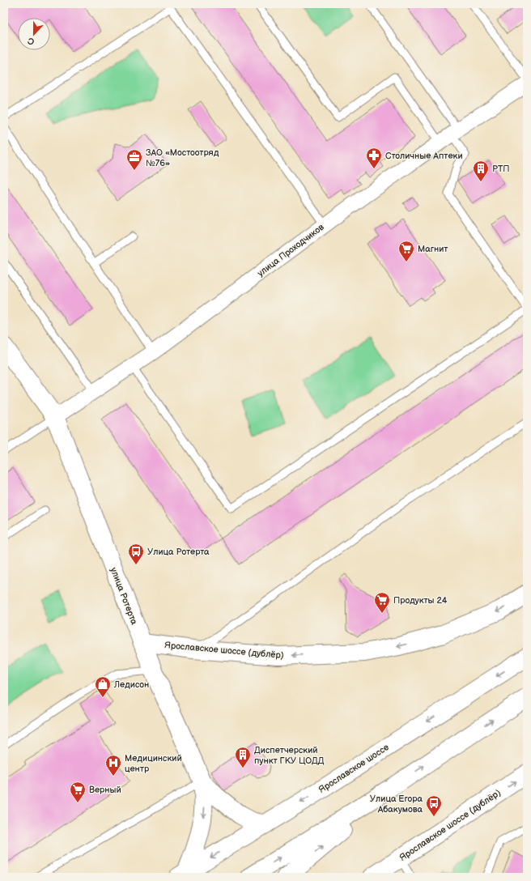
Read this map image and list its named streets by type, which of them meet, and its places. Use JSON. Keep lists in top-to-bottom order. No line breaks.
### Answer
{"streets":{"street":["улица Проходчиков","улица Ротерта","Ярославское шоссе (дублёр)","Ярославское шоссе"]},"crossings":[["улица Проходчиков","улица Ротерта"],["улица Ротерта","Ярославское шоссе (дублёр)"],["улица Ротерта","Ярославское шоссе"]],"places":{"pharmacy":["Столичные Аптеки"],"office":["ЗАО «Мостоотряд №76»"],"building":["РТП","Диспетчерский пункт ГКУ ЦОДД"],"supermarket":["Магнит","Продукты 24","Верный"],"bus stop":["Улица Ротерта","Улица Егора Абакумова"],"shop":["Ледисон"],"hospital":["Медицинский центр"]},"north":"bottom"}
